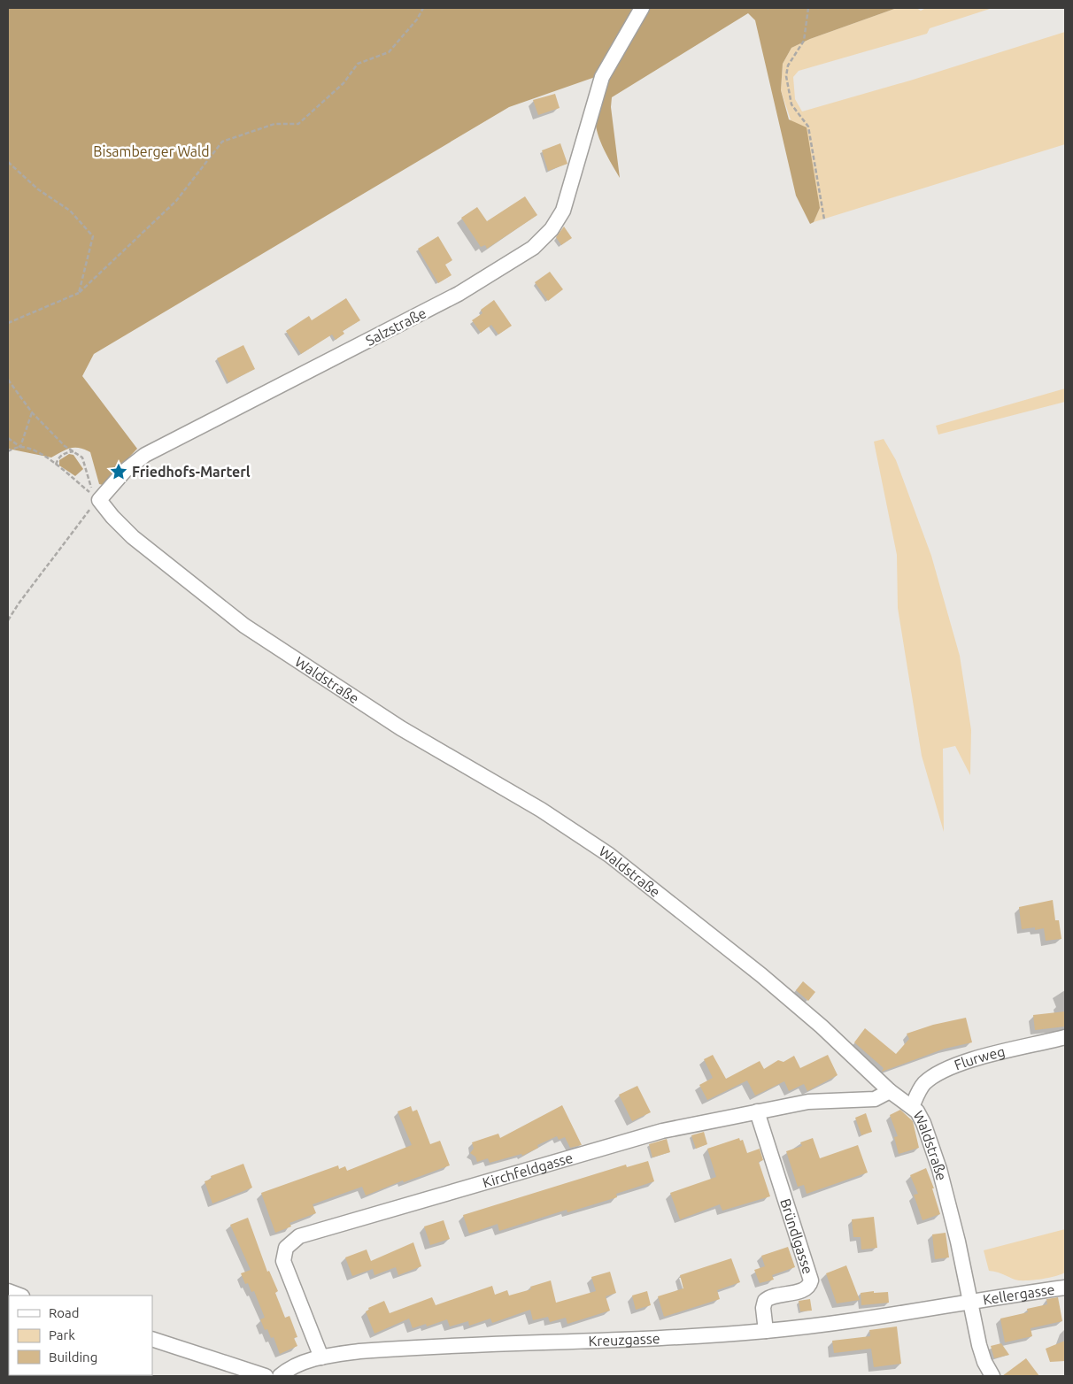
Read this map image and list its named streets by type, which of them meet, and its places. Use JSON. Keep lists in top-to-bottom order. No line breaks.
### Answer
{"streets":{"street":["Salzstraße","Waldstraße","Flurweg","Kirchfeldgasse","Bründlgasse","Kellergasse","Kreuzgasse"]},"crossings":[["Salzstraße","Waldstraße"],["Waldstraße","Flurweg"],["Waldstraße","Kirchfeldgasse"],["Waldstraße","Kellergasse"],["Waldstraße","Kreuzgasse"],["Kirchfeldgasse","Bründlgasse"],["Kirchfeldgasse","Kreuzgasse"],["Bründlgasse","Kreuzgasse"],["Kellergasse","Kreuzgasse"]],"parks":["Bisamberger Wald"],"places":{"place":["Friedhofs-Marterl"]},"legend":["Road","Park","Building"]}
